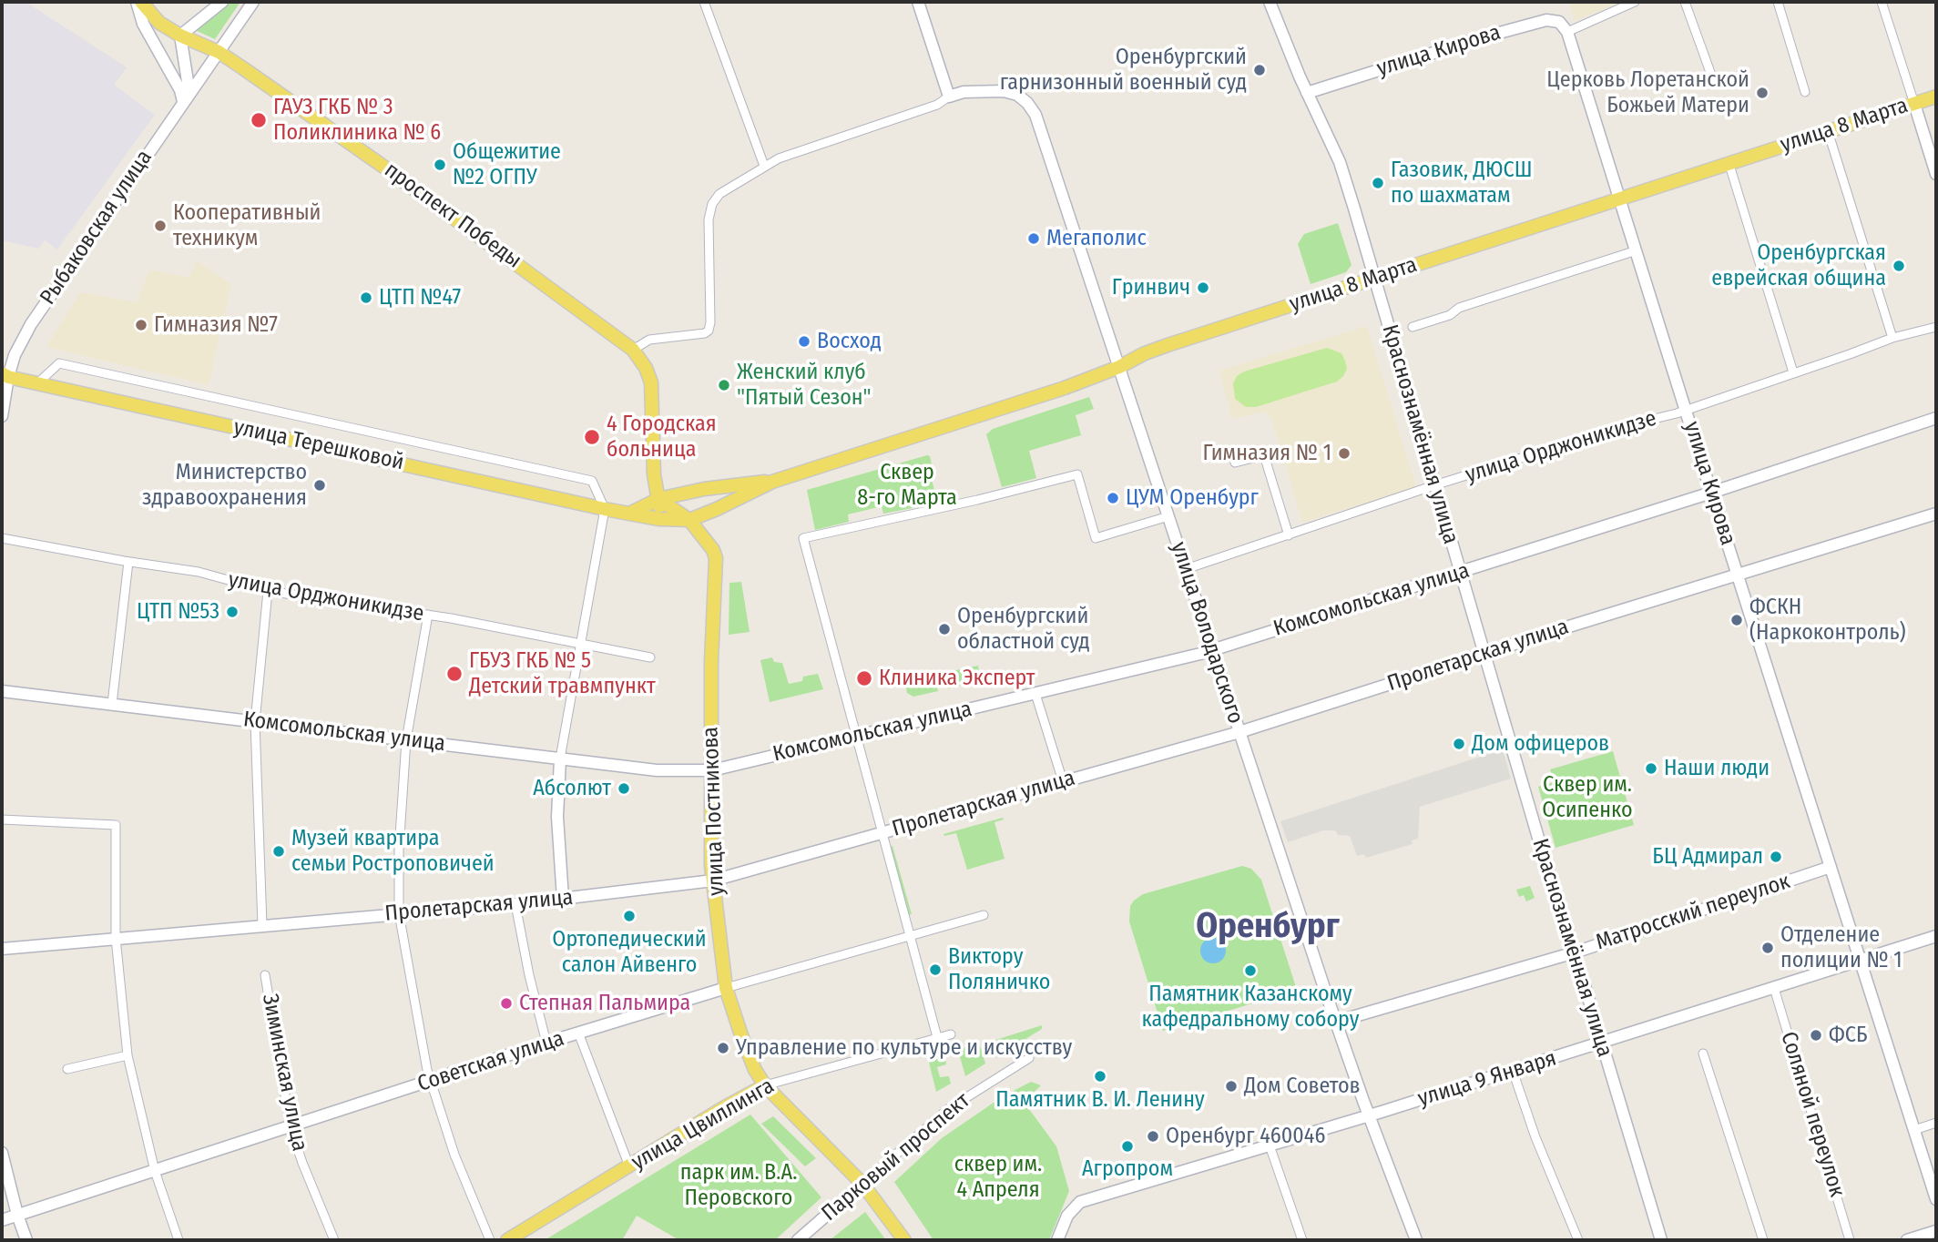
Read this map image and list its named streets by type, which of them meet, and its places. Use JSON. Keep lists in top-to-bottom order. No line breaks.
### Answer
{"streets":{"main road":["улица Кирова","улица 8 Марта","проспект Победы","Рыбаковская улица","Краснознамённая улица","улица Терешковой","Комсомольская улица","улица Володарского","Пролетарская улица","улица Постникова","Матросский переулок","Советская улица","улица 9 Января","улица Цвиллинга","Парковый проспект"],"street":["улица Орджоникидзе","Зиминская улица","Соляной переулок"]},"crossings":[["улица Кирова","улица 8 Марта"],["улица Кирова","Краснознамённая улица"],["улица Кирова","улица Орджоникидзе"],["улица Кирова","Комсомольская улица"],["улица Кирова","Пролетарская улица"],["улица Кирова","Матросский переулок"],["улица Кирова","улица 9 Января"],["улица 8 Марта","проспект Победы"],["улица 8 Марта","Краснознамённая улица"],["улица 8 Марта","улица Терешковой"],["улица 8 Марта","улица Володарского"],["улица 8 Марта","улица Постникова"],["проспект Победы","Рыбаковская улица"],["проспект Победы","улица Терешковой"],["Рыбаковская улица","улица Терешковой"],["Краснознамённая улица","улица Орджоникидзе"],["Краснознамённая улица","Комсомольская улица"],["Краснознамённая улица","Пролетарская улица"],["Краснознамённая улица","Матросский переулок"],["Краснознамённая улица","улица 9 Января"],["улица Терешковой","улица Постникова"],["улица Орджоникидзе","улица Володарского"],["Комсомольская улица","улица Володарского"],["Комсомольская улица","улица Постникова"],["улица Володарского","Пролетарская улица"],["улица Володарского","Матросский переулок"],["улица Володарского","улица 9 Января"],["Пролетарская улица","улица Постникова"],["улица Постникова","Советская улица"],["улица Постникова","улица Цвиллинга"],["улица Постникова","Парковый проспект"],["Советская улица","Зиминская улица"],["улица 9 Января","Соляной переулок"]],"districts":["Оренбург"],"parks":["Сквер 8-го Марта","Сквер им. Осипенко","сквер им. 4 Апреля","парк им. В.А. Перовского"],"places":["Оренбургский гарнизонный военный суд","Церковь Лоретанской Божьей Матери","ГАУЗ ГКБ № 3 Поликлиника № 6","Общежитие №2 ОГПУ","Газовик, ДЮСШ по шахматам","Кооперативный техникум","Мегаполис","Оренбургская еврейская община","Гринвич","ЦТП №47","Гимназия №7","Восход","Женский клуб \"Пятый Сезон\"","4 Городская больница","Гимназия № 1","Министерство здравоохранения","ЦУМ Оренбург","ЦТП №53","ФСКН (Наркоконтроль)","Оренбургский областной суд","ГБУЗ ГКБ № 5 Детский травмпункт","Клиника Эксперт","Дом офицеров","Наши люди","Абсолют","Музей квартира семьи Ростроповичей","БЦ Адмирал","Ортопедический салон Айвенго","Отделение полиции № 1","Виктору Поляничко","Памятник Казанскому кафедральному собору","Степная Пальмира","ФСБ","Управление по культуре и искусству","Памятник В. И. Ленину","Дом Советов","Оренбург 460046","Агропром"]}
